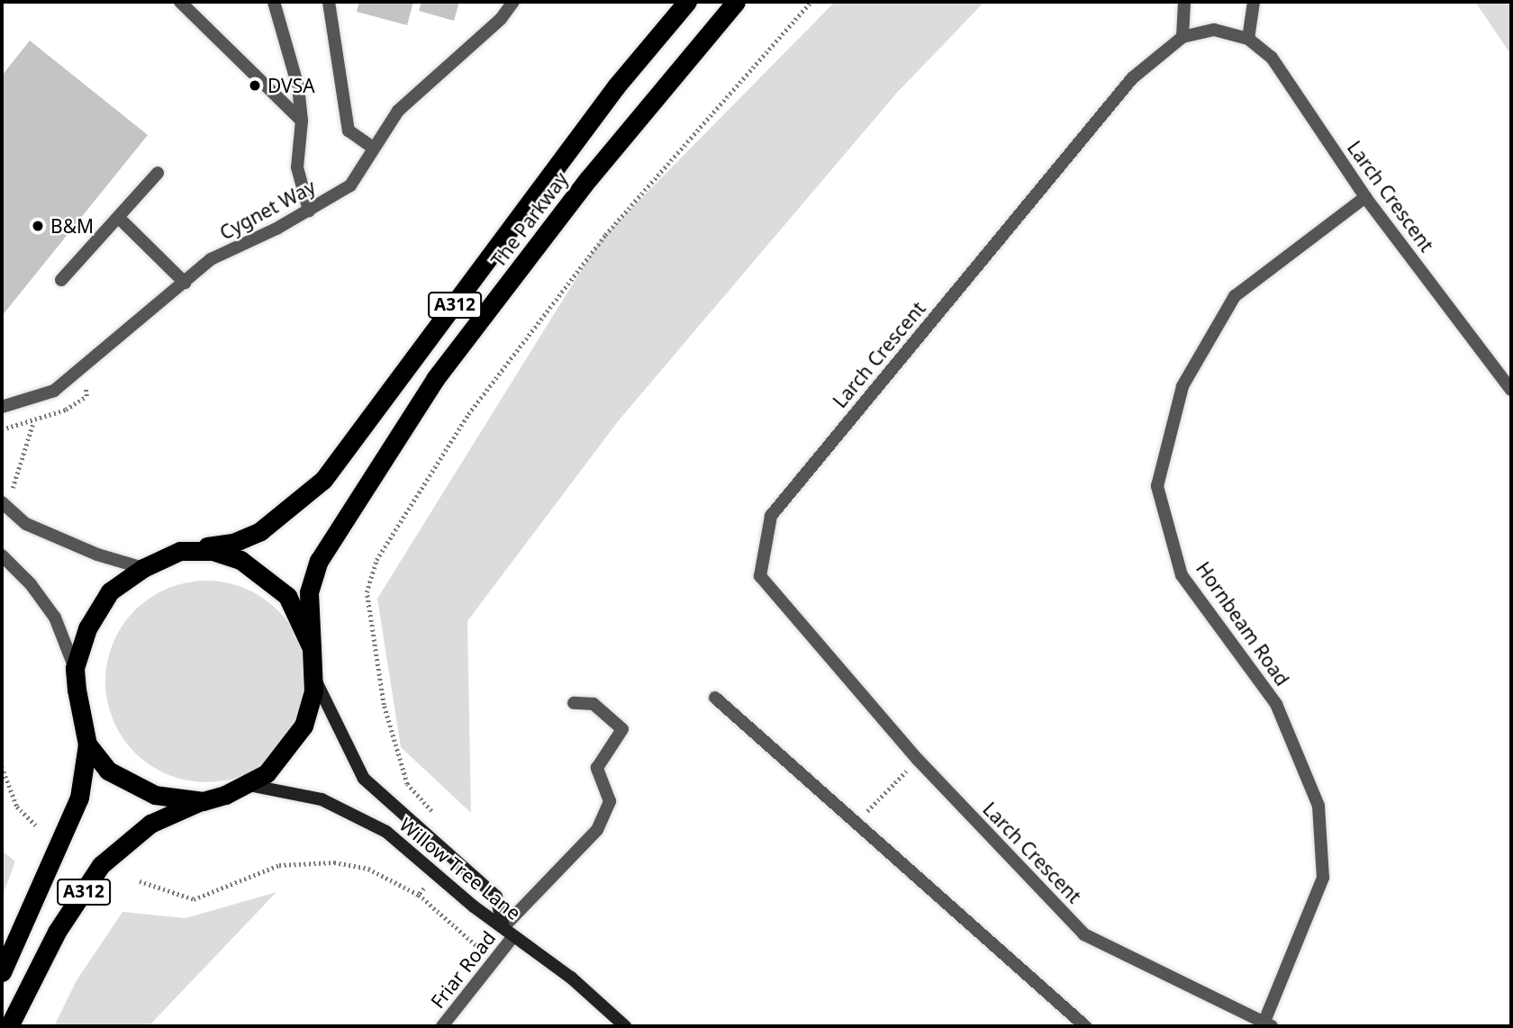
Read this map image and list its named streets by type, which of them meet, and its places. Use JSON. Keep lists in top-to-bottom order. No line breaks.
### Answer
{"streets":{"highway":["The Parkway","A312"],"street":["Larch Crescent","Cygnet Way","Hornbeam Road","Willow Tree Lane","Friar Road"]},"crossings":[["Larch Crescent","Hornbeam Road"],["The Parkway","A312"],["A312","Willow Tree Lane"],["Willow Tree Lane","Friar Road"]],"places":["DVSA","B&M"]}
